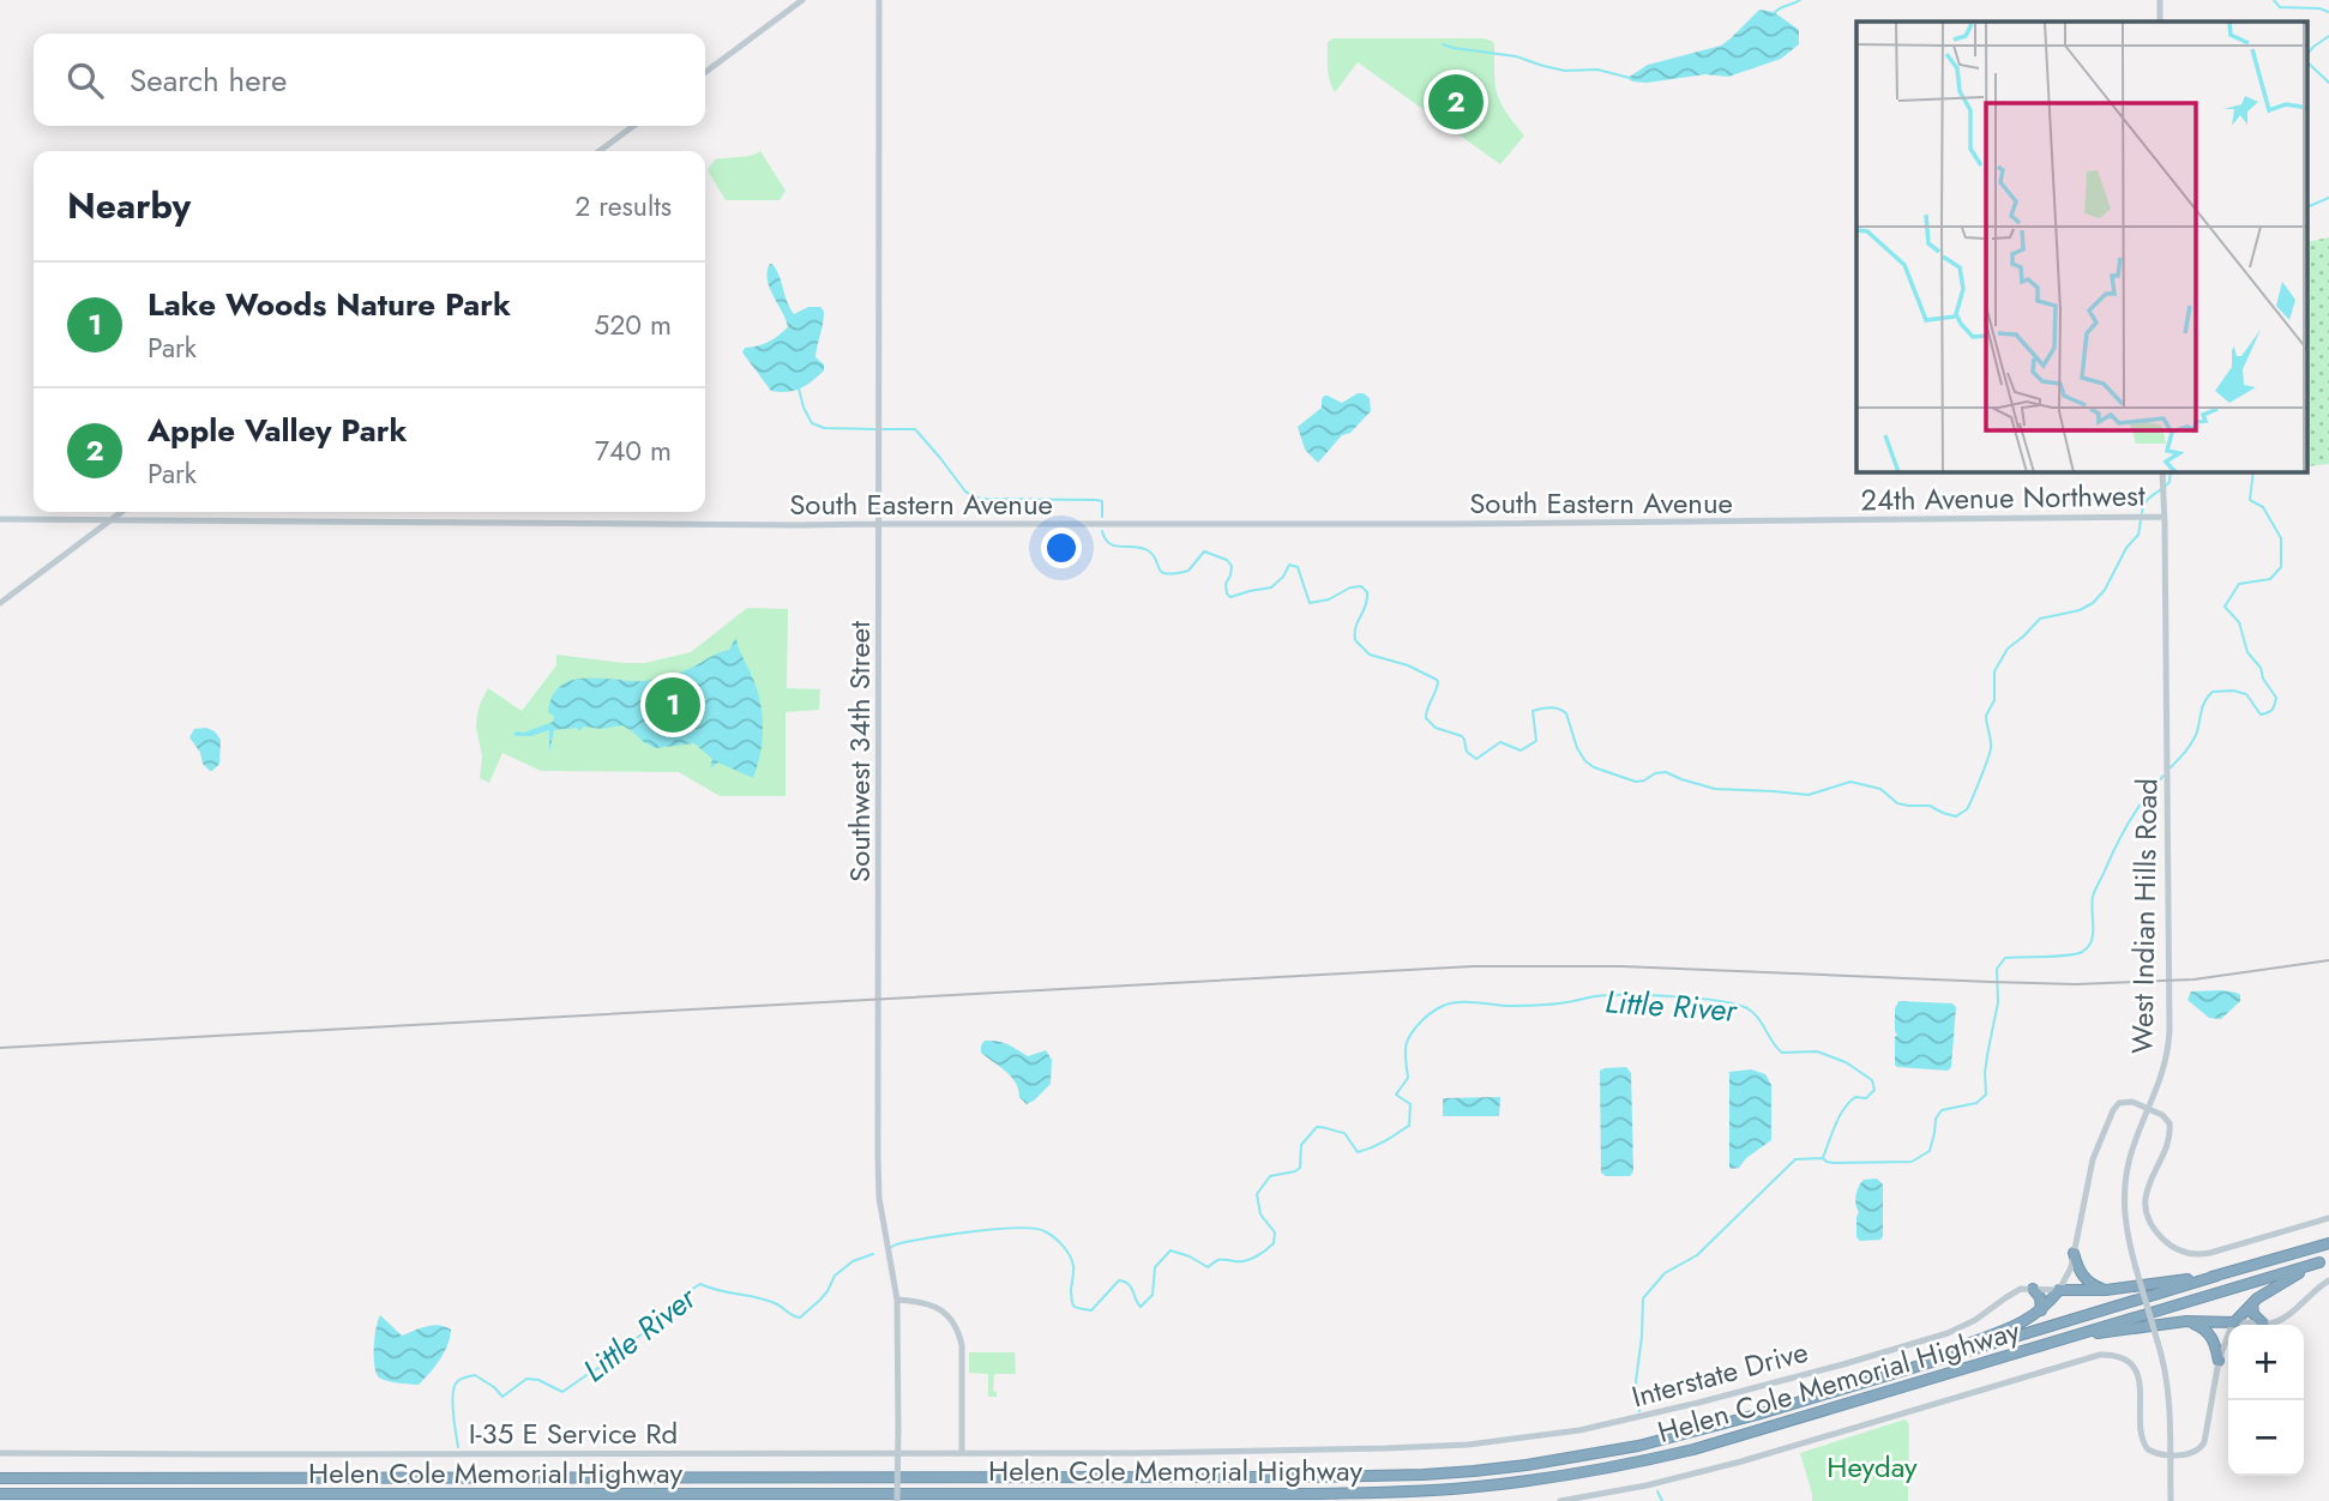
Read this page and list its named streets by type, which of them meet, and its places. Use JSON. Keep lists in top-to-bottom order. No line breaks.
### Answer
{"streets":{"highway":["Helen Cole Memorial Highway"],"street":["24th Avenue Northwest","South Eastern Avenue","Southwest 34th Street","West Indian Hills Road","Interstate Drive","I-35 E Service Rd"]},"crossings":[["24th Avenue Northwest","South Eastern Avenue"],["24th Avenue Northwest","West Indian Hills Road"],["South Eastern Avenue","Southwest 34th Street"],["Interstate Drive","I-35 E Service Rd"]],"water":["Little River"],"parks":["Heyday"],"page":{"search":"Search here","pins":["2","1"],"heading":["Nearby","2 results"],"list":[{"mark":"1","name":"Lake Woods Nature Park","note":"Park","value":"520 m"},{"mark":"2","name":"Apple Valley Park","note":"Park","value":"740 m"}],"map_buttons":["+","−"]}}
